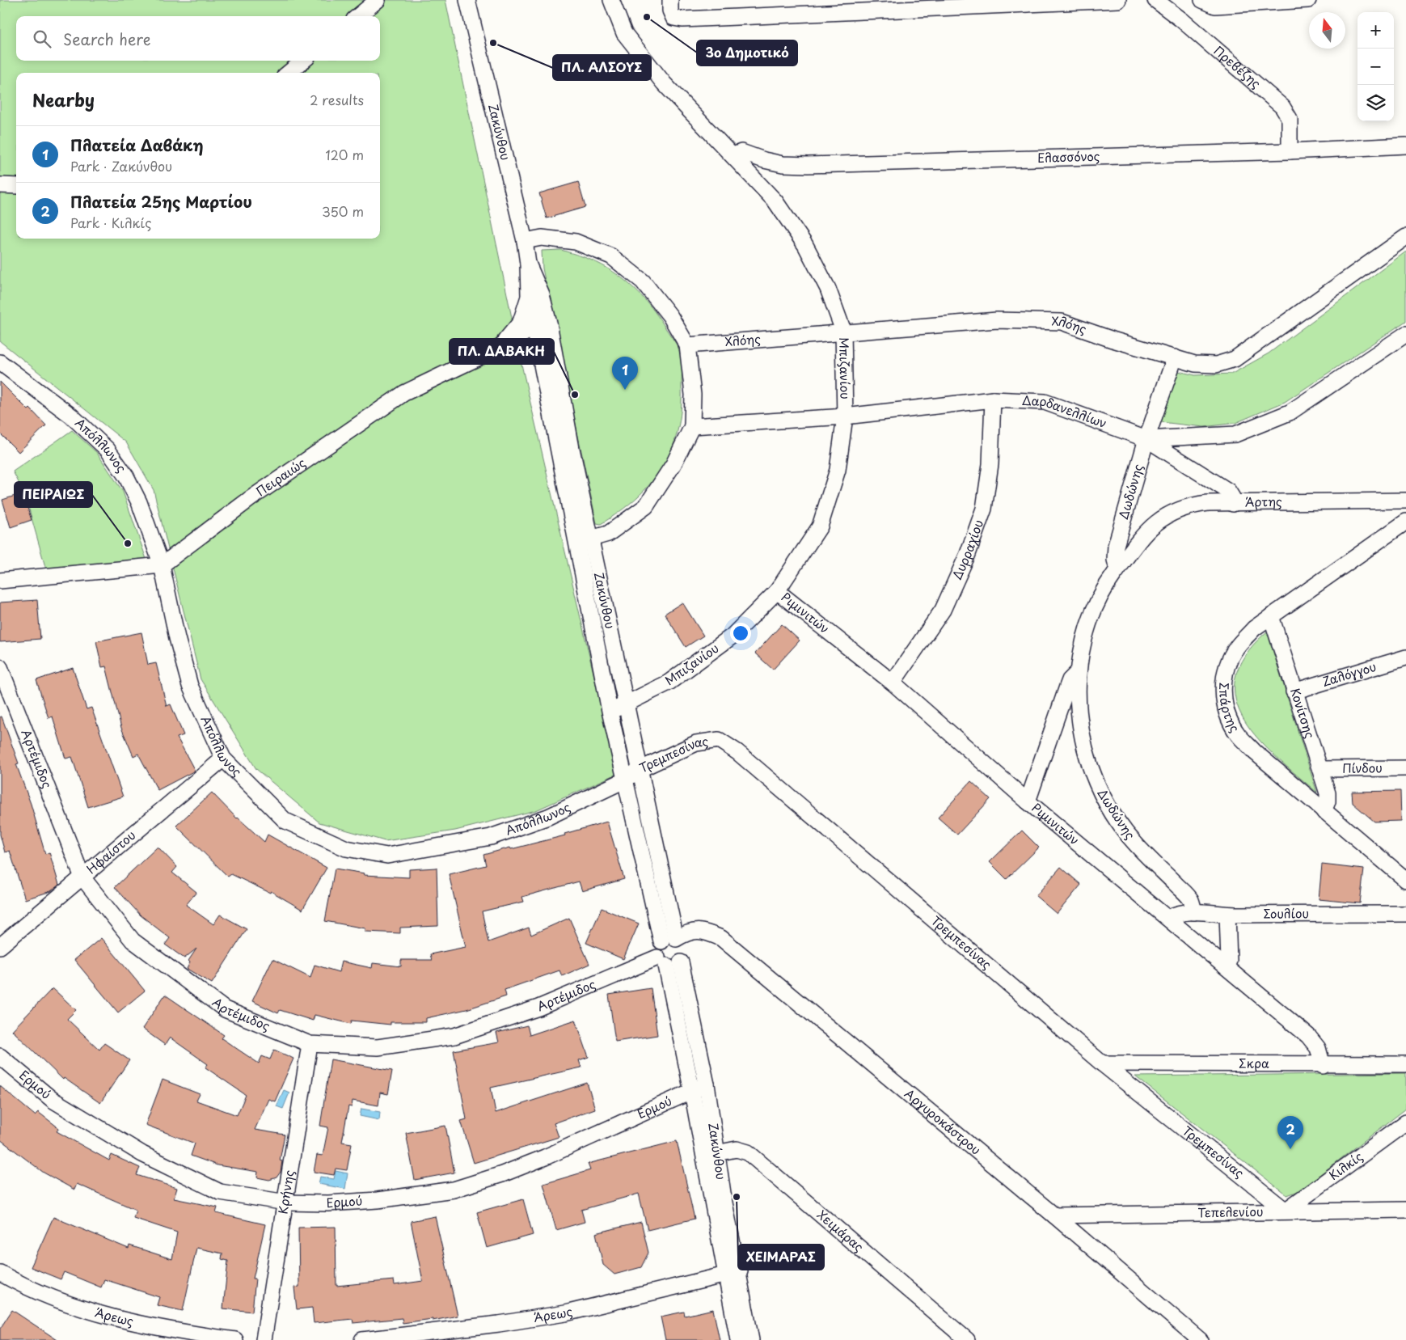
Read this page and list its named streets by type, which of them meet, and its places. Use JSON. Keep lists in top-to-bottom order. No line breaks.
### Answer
{"streets":{"street":["Πρεβέζης","Ζακύνθου","Ελασσόνος","Χλόης","Μπιζανίου","Δαρδανελλίων","Απόλλωνος","Πειραιώς","Δωδώνης","Άρτης","Δυρραχίου","Ριμινιτών","Ζαλόγγου","Σπάρτης","Κονίτσης","Τρεμπεσίνας","Αρτέμιδος","Πίνδου","Ηφαίστου","Σουλίου","Σκρα","Ερμού","Αργυροκάστρου","Κιλκίς","Κρήνης","Τεπελενίου","Χειμάρας","Άρεως"]},"crossings":[["Πρεβέζης","Ελασσόνος"],["Ζακύνθου","Μπιζανίου"],["Ζακύνθου","Απόλλωνος"],["Ζακύνθου","Πειραιώς"],["Ζακύνθου","Τρεμπεσίνας"],["Ζακύνθου","Αρτέμιδος"],["Ζακύνθου","Ερμού"],["Ζακύνθου","Αργυροκάστρου"],["Ζακύνθου","Χειμάρας"],["Ζακύνθου","Άρεως"],["Ελασσόνος","Μπιζανίου"],["Χλόης","Μπιζανίου"],["Χλόης","Δωδώνης"],["Μπιζανίου","Δαρδανελλίων"],["Μπιζανίου","Ριμινιτών"],["Δαρδανελλίων","Δωδώνης"],["Δαρδανελλίων","Άρτης"],["Δαρδανελλίων","Δυρραχίου"],["Απόλλωνος","Πειραιώς"],["Απόλλωνος","Τρεμπεσίνας"],["Απόλλωνος","Ηφαίστου"],["Δωδώνης","Άρτης"],["Δωδώνης","Ριμινιτών"],["Δωδώνης","Σουλίου"],["Δυρραχίου","Ριμινιτών"],["Ριμινιτών","Σουλίου"],["Ριμινιτών","Σκρα"],["Ζαλόγγου","Κονίτσης"],["Σπάρτης","Κονίτσης"],["Κονίτσης","Πίνδου"],["Τρεμπεσίνας","Σκρα"],["Τρεμπεσίνας","Κιλκίς"],["Τρεμπεσίνας","Τεπελενίου"],["Αρτέμιδος","Ηφαίστου"],["Αρτέμιδος","Κρήνης"],["Ερμού","Κρήνης"],["Αργυροκάστρου","Τεπελενίου"],["Κιλκίς","Τεπελενίου"]],"places":["3ο Δημοτικό","ΠΛ. ΑΛΣΟΥΣ","ΠΛ. ΔΑΒΑΚΗ","ΠΕΙΡΑΙΩΣ","ΧΕΙΜΑΡΑΣ"],"north":"top","page":{"map_buttons":["+","−"],"search":"Search here","heading":["Nearby","2 results"],"list":[{"mark":"1","name":"Πλατεία Δαβάκη","note":"Park · Ζακύνθου","value":"120 m"},{"mark":"2","name":"Πλατεία 25ης Μαρτίου","note":"Park · Κιλκίς","value":"350 m"}],"pins":["1","2"]}}
